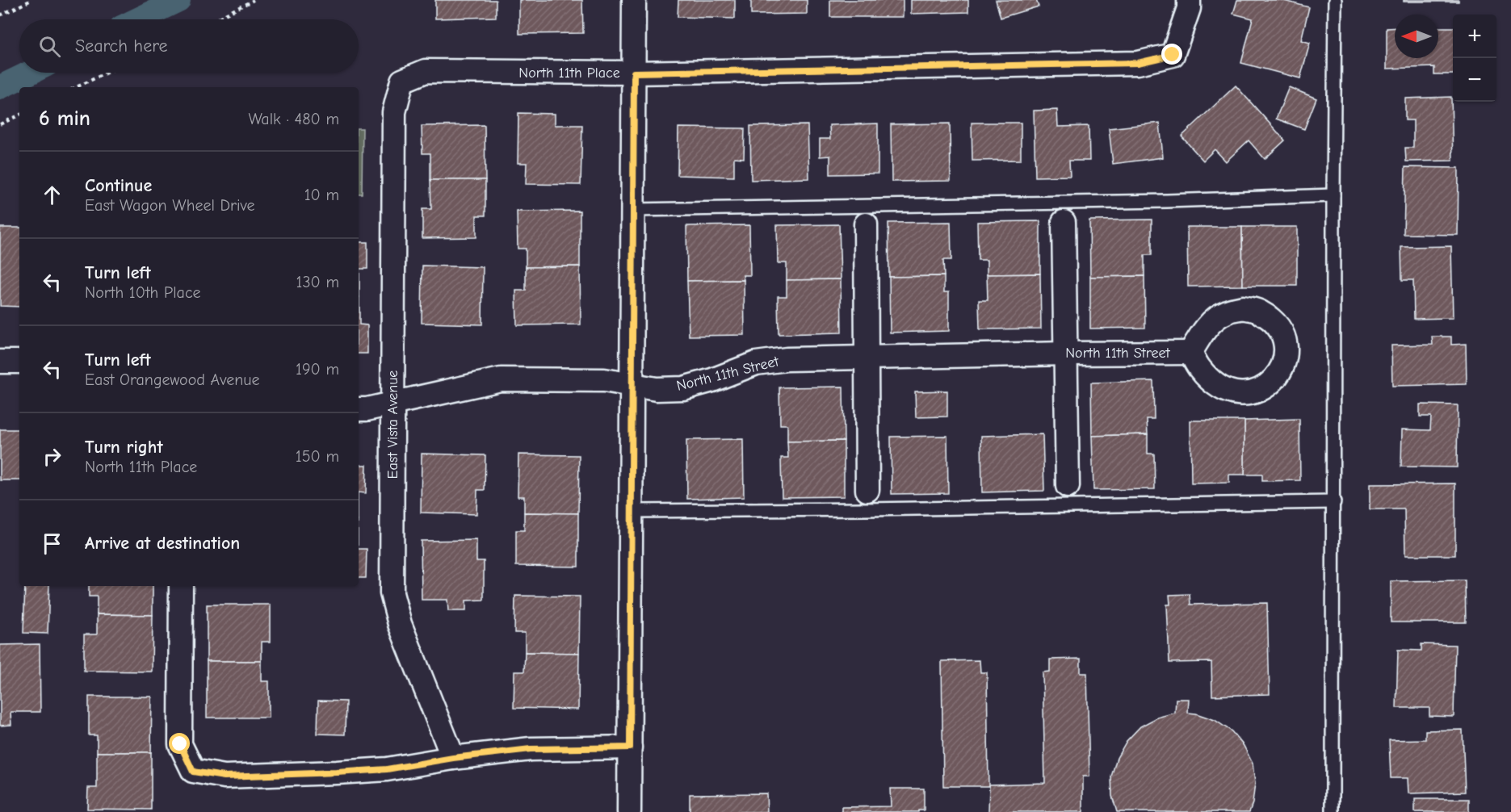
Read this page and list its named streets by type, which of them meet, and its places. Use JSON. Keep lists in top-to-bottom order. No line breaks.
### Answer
{"streets":{"street":["North 11th Place","North 11th Street","East Vista Avenue"]},"crossings":[["North 11th Place","East Vista Avenue"],["North 11th Street","East Vista Avenue"]],"north":"left","page":{"map_buttons":["+","−"],"search":"Search here","heading":["6 min","Walk · 480 m"],"list":[["Continue","East Wagon Wheel Drive","10 m"],["Turn left","North 10th Place","130 m"],["Turn left","East Orangewood Avenue","190 m"],["Turn right","North 11th Place","150 m"],"Arrive at destination"]}}
